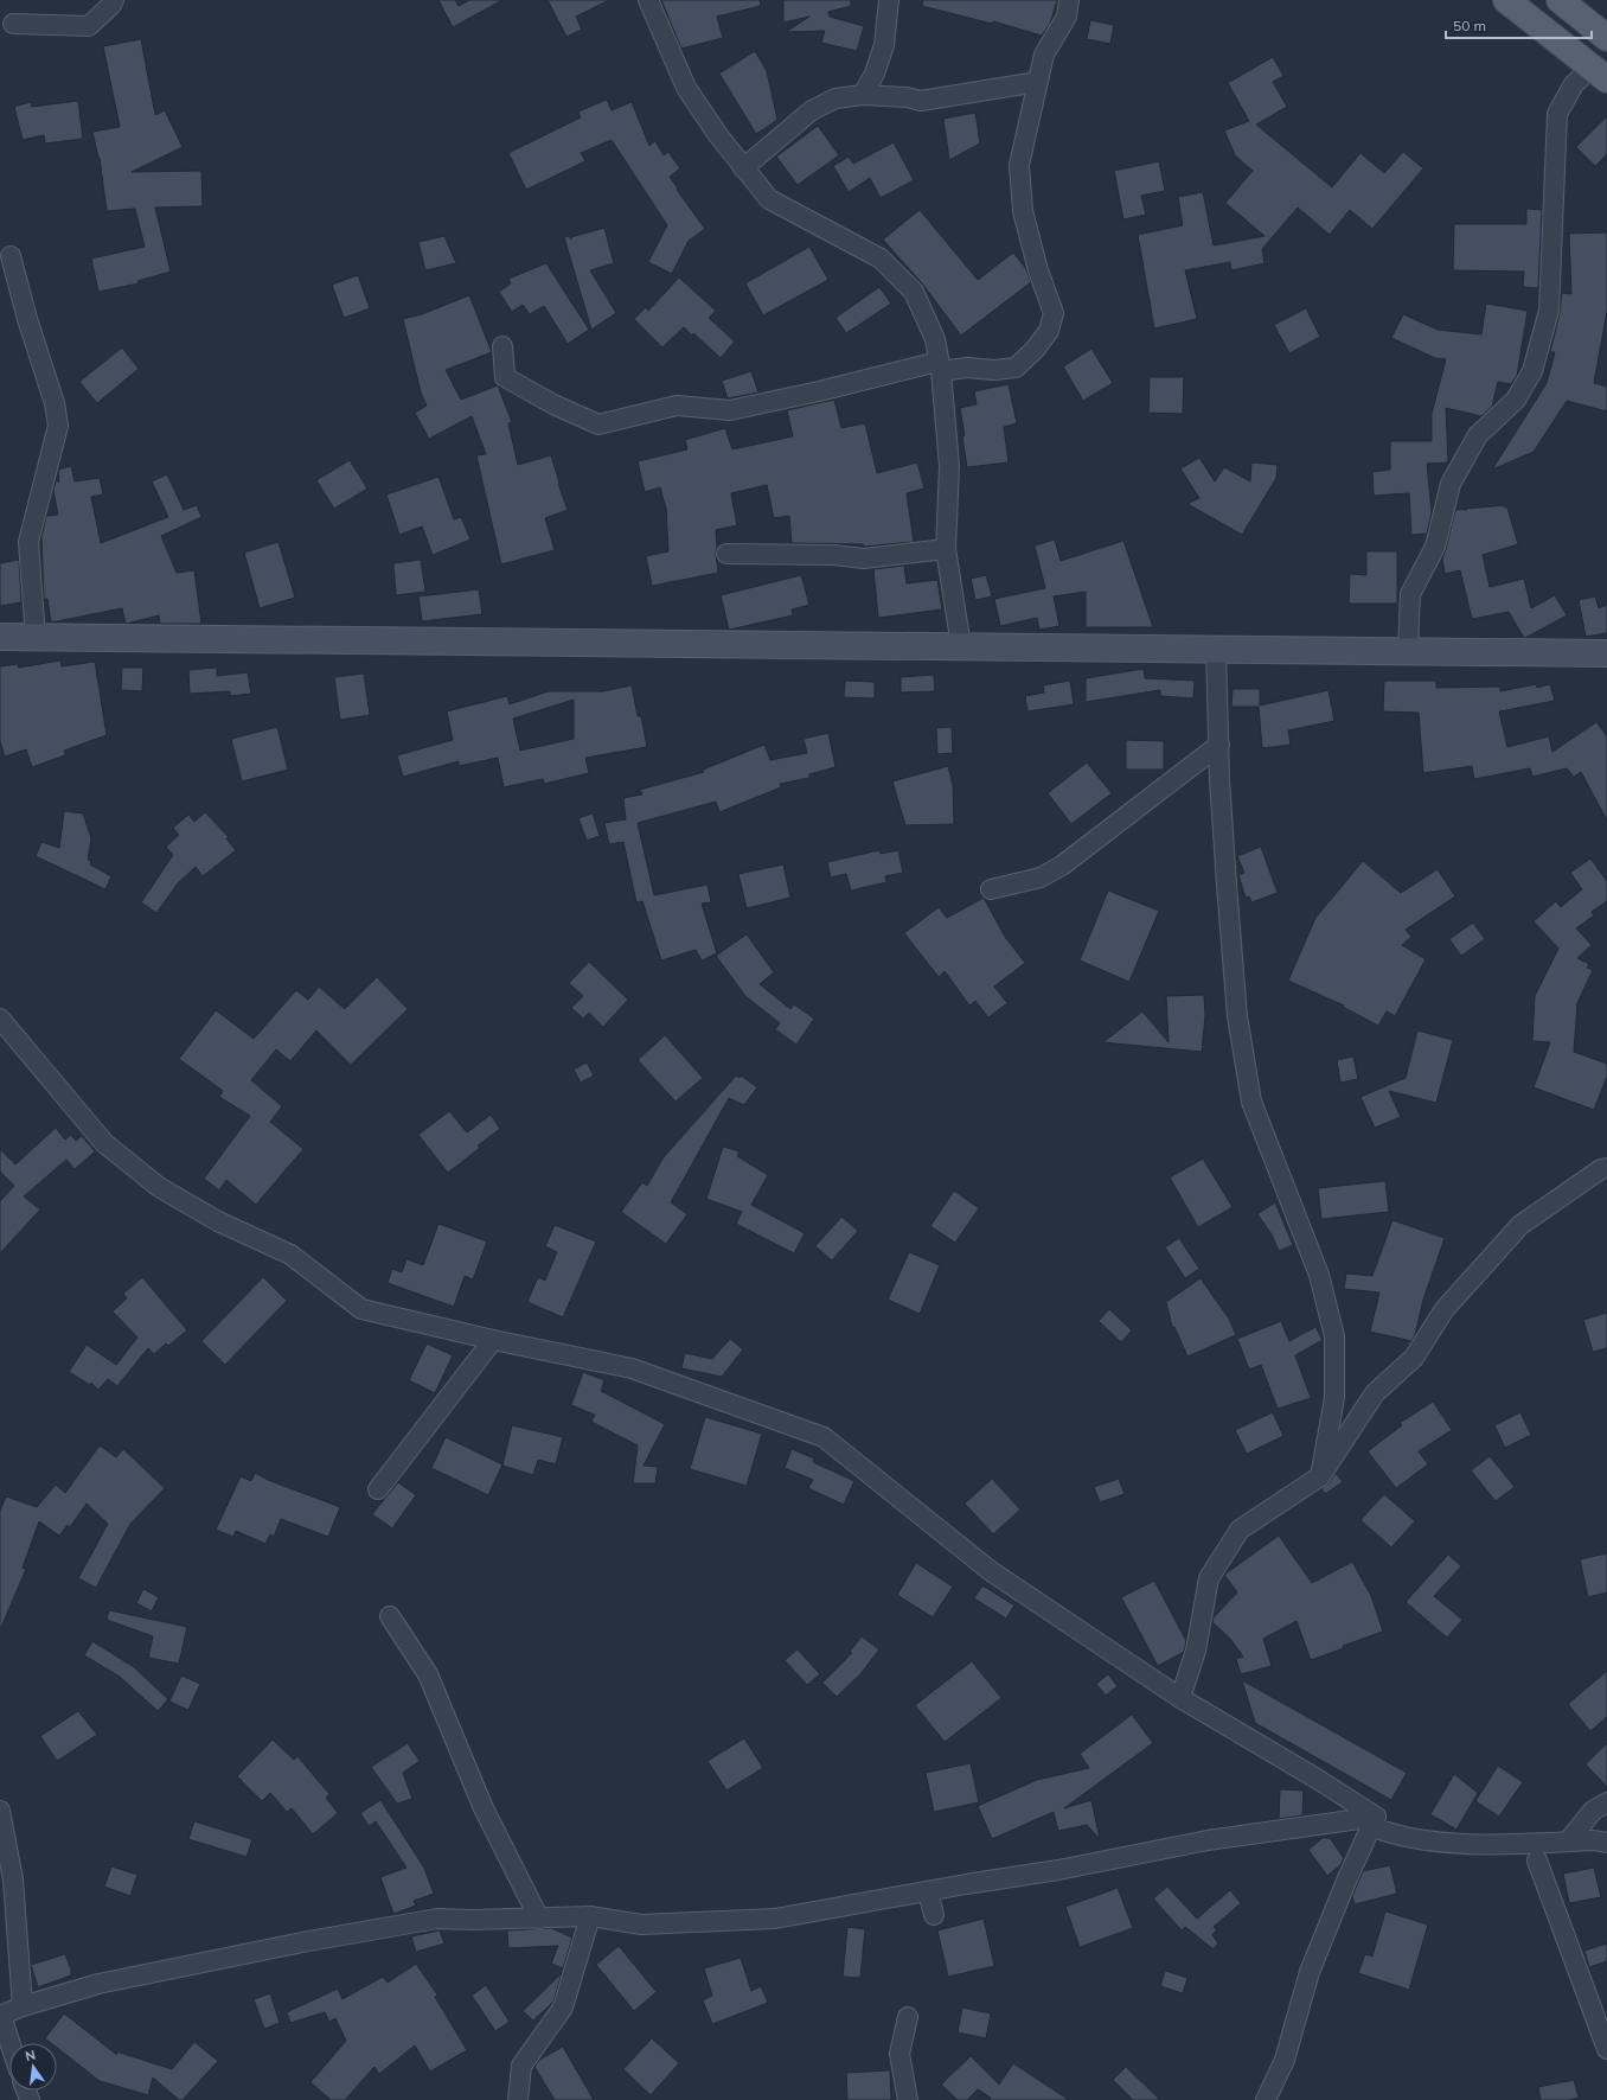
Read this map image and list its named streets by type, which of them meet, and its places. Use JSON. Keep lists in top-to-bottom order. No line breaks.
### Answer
{"scale_bar":"50 m","north":"top"}
